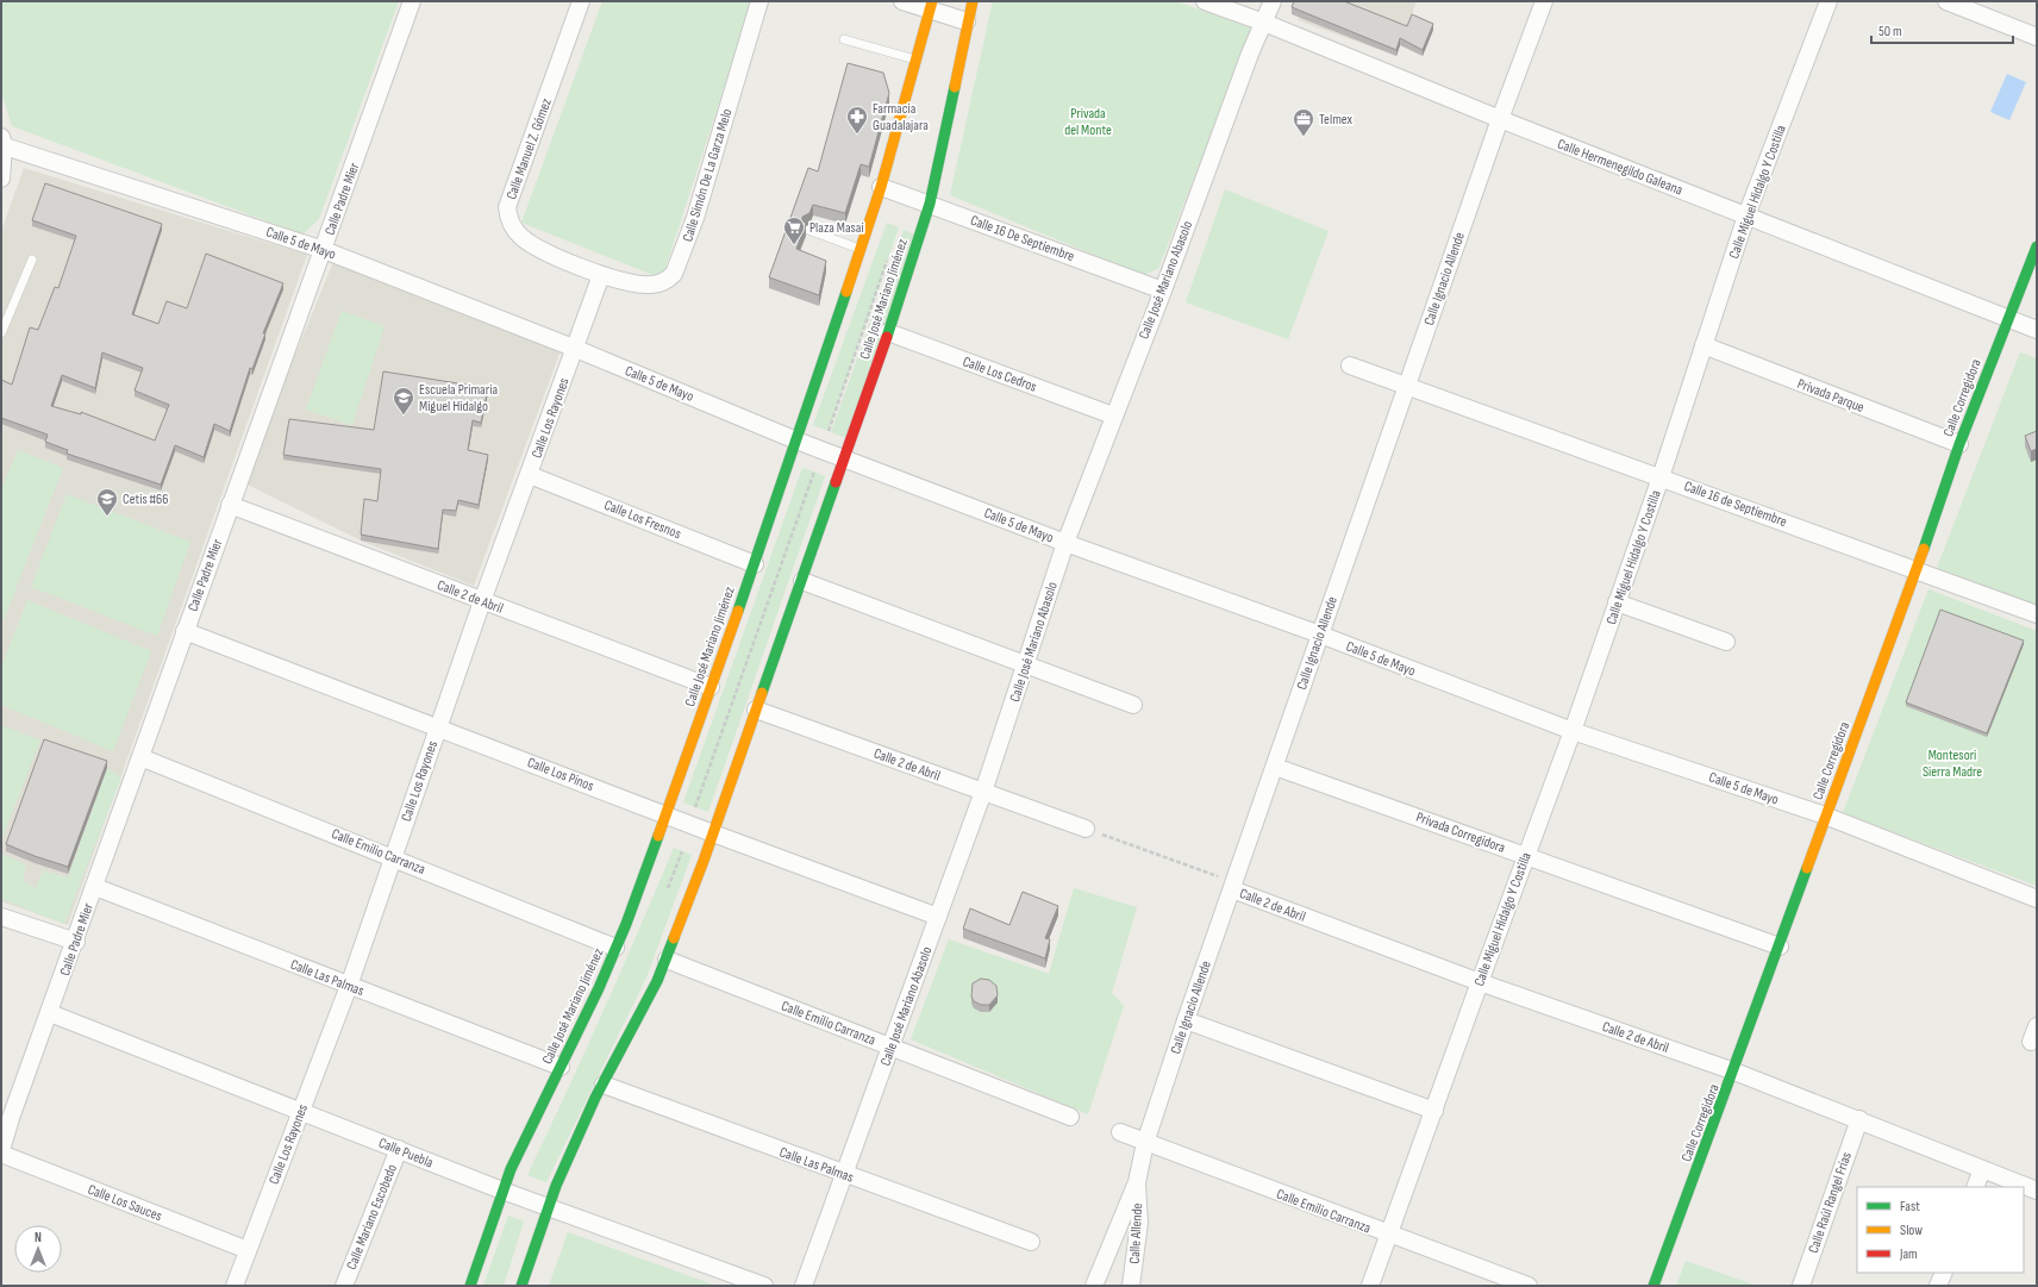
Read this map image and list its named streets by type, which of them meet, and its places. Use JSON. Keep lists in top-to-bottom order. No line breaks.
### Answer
{"streets":{"street":["Calle Manuel Z. Gómez","Calle Hermenegildo Galeana","Calle Simón De La Garza Melo","Calle Miguel Hidalgo Y Costilla","Calle Padre Mier","Calle 16 De Septiembre","Calle 5 de Mayo","Calle Ignacio Allende","Calle José Mariano Abasolo","Calle José Mariano Jiménez","Calle Los Cedros","Privada Parque","Calle Corregidora","Calle Los Rayones","Calle 16 de Septiembre","Calle Los Fresnos","Calle 2 de Abril","Calle Los Pinos","Privada Corregidora","Calle Emilio Carranza","Calle Las Palmas","Calle Puebla","Calle Los Sauces","Calle Raúl Rangel Frías","Calle Mariano Escobedo","Calle Allende"]},"crossings":[["Calle Manuel Z. Gómez","Calle Simón De La Garza Melo"],["Calle Manuel Z. Gómez","Calle Los Rayones"],["Calle Hermenegildo Galeana","Calle Miguel Hidalgo Y Costilla"],["Calle Hermenegildo Galeana","Calle Ignacio Allende"],["Calle Hermenegildo Galeana","Calle José Mariano Abasolo"],["Calle Hermenegildo Galeana","Calle Corregidora"],["Calle Simón De La Garza Melo","Calle Los Rayones"],["Calle Miguel Hidalgo Y Costilla","Calle 5 de Mayo"],["Calle Miguel Hidalgo Y Costilla","Privada Parque"],["Calle Miguel Hidalgo Y Costilla","Calle 16 de Septiembre"],["Calle Miguel Hidalgo Y Costilla","Calle 2 de Abril"],["Calle Miguel Hidalgo Y Costilla","Privada Corregidora"],["Calle Miguel Hidalgo Y Costilla","Calle Emilio Carranza"],["Calle Padre Mier","Calle 5 de Mayo"],["Calle Padre Mier","Calle 2 de Abril"],["Calle Padre Mier","Calle Los Pinos"],["Calle Padre Mier","Calle Emilio Carranza"],["Calle Padre Mier","Calle Las Palmas"],["Calle Padre Mier","Calle Puebla"],["Calle Padre Mier","Calle Los Sauces"],["Calle 16 De Septiembre","Calle José Mariano Abasolo"],["Calle 16 De Septiembre","Calle José Mariano Jiménez"],["Calle 5 de Mayo","Calle Ignacio Allende"],["Calle 5 de Mayo","Calle José Mariano Abasolo"],["Calle 5 de Mayo","Calle José Mariano Jiménez"],["Calle 5 de Mayo","Calle Corregidora"],["Calle 5 de Mayo","Calle Los Rayones"],["Calle Ignacio Allende","Calle 16 de Septiembre"],["Calle Ignacio Allende","Calle 2 de Abril"],["Calle Ignacio Allende","Privada Corregidora"],["Calle Ignacio Allende","Calle Emilio Carranza"],["Calle Ignacio Allende","Calle Allende"],["Calle José Mariano Abasolo","Calle Los Cedros"],["Calle José Mariano Abasolo","Calle 2 de Abril"],["Calle José Mariano Abasolo","Calle Los Pinos"],["Calle José Mariano Abasolo","Calle Emilio Carranza"],["Calle José Mariano Abasolo","Calle Las Palmas"],["Calle José Mariano Jiménez","Calle Los Cedros"],["Calle José Mariano Jiménez","Calle Los Fresnos"],["Calle José Mariano Jiménez","Calle 2 de Abril"],["Calle José Mariano Jiménez","Calle Los Pinos"],["Calle José Mariano Jiménez","Calle Emilio Carranza"],["Calle José Mariano Jiménez","Calle Las Palmas"],["Calle José Mariano Jiménez","Calle Puebla"],["Privada Parque","Calle Corregidora"],["Calle Corregidora","Calle 16 de Septiembre"],["Calle Corregidora","Calle 2 de Abril"],["Calle Corregidora","Privada Corregidora"],["Calle Los Rayones","Calle Los Fresnos"],["Calle Los Rayones","Calle 2 de Abril"],["Calle Los Rayones","Calle Los Pinos"],["Calle Los Rayones","Calle Emilio Carranza"],["Calle Los Rayones","Calle Las Palmas"],["Calle Los Rayones","Calle Puebla"],["Calle Los Rayones","Calle Los Sauces"],["Calle 2 de Abril","Calle Raúl Rangel Frías"],["Calle Puebla","Calle Mariano Escobedo"]],"parks":["Privada del Monte","Montesori Sierra Madre"],"places":{"pharmacy":["Farmacia Guadalajara"],"office":["Telmex"],"supermarket":["Plaza Masai"],"school or university":["Escuela Primaria Miguel Hidalgo","Cetis #66"]},"legend":["Fast","Slow","Jam"],"scale_bar":"50 m","north":"top"}
